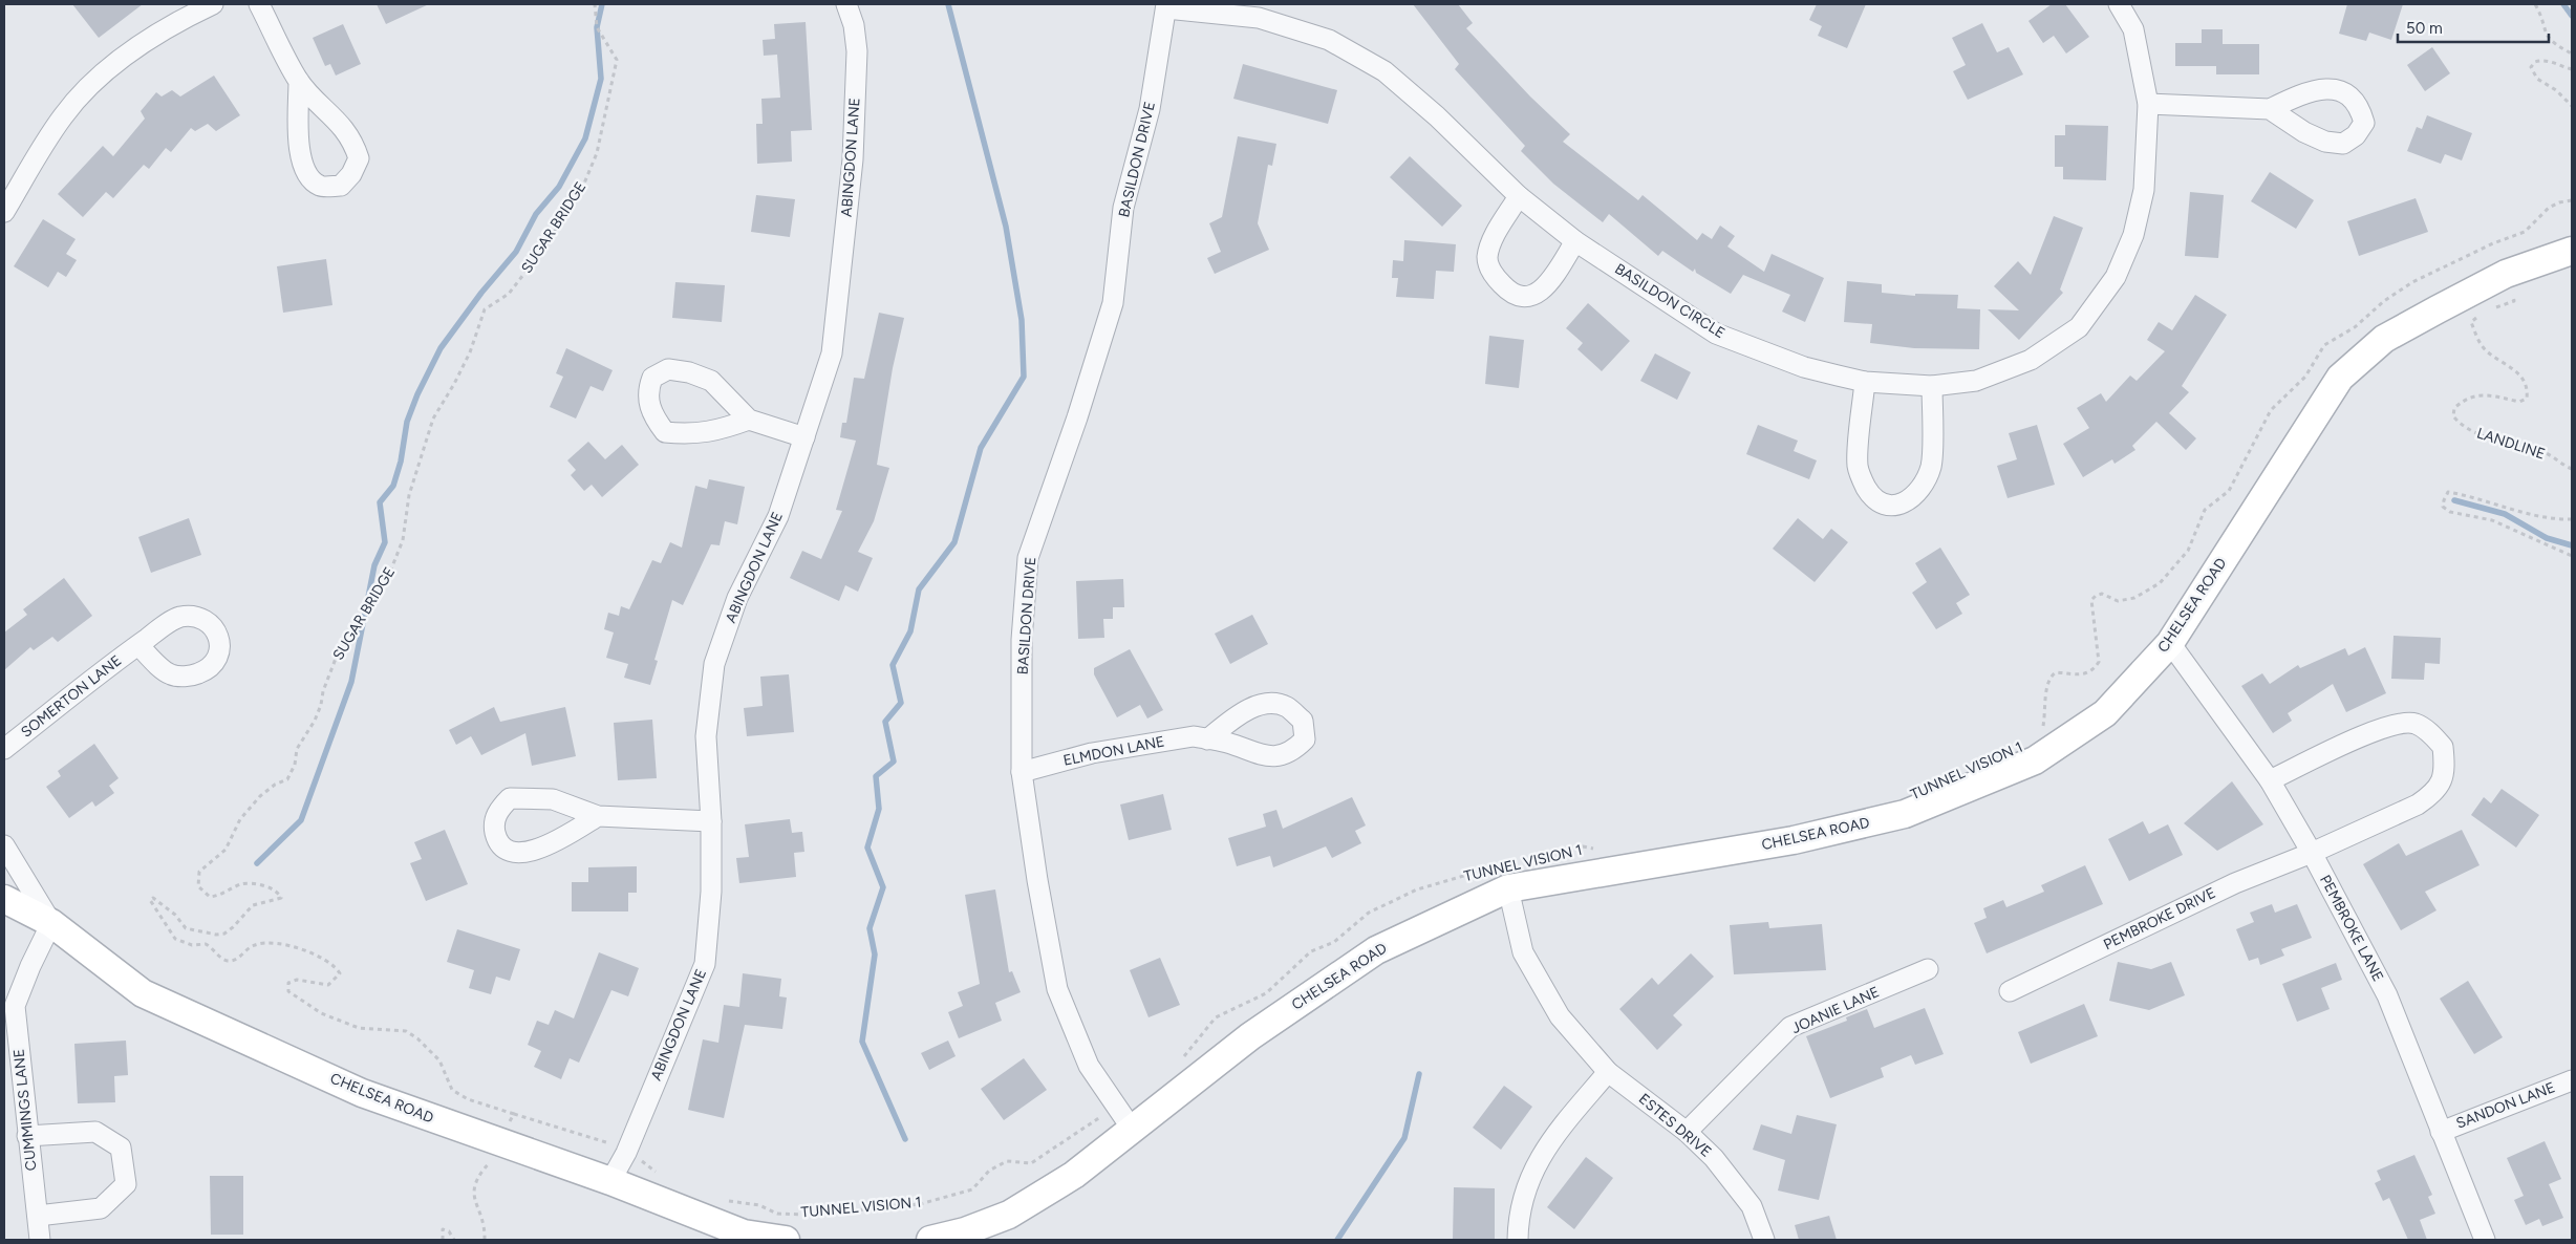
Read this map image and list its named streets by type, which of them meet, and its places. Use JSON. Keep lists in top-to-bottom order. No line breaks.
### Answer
{"streets":{"street":["ABINGDON LANE","BASILDON DRIVE","BASILDON CIRCLE","CHELSEA ROAD","SOMERTON LANE","ELMDON LANE","PEMBROKE DRIVE","PEMBROKE LANE","JOANIE LANE","SANDON LANE","CUMMINGS LANE","ESTES DRIVE"],"path":["SUGAR BRIDGE","LANDLINE","TUNNEL VISION 1"]},"crossings":[["ABINGDON LANE","CHELSEA ROAD"],["BASILDON DRIVE","BASILDON CIRCLE"],["BASILDON DRIVE","CHELSEA ROAD"],["BASILDON DRIVE","ELMDON LANE"],["CHELSEA ROAD","TUNNEL VISION 1"],["CHELSEA ROAD","PEMBROKE LANE"],["CHELSEA ROAD","CUMMINGS LANE"],["CHELSEA ROAD","ESTES DRIVE"],["TUNNEL VISION 1","ESTES DRIVE"],["PEMBROKE DRIVE","PEMBROKE LANE"],["PEMBROKE LANE","SANDON LANE"],["JOANIE LANE","ESTES DRIVE"]],"scale_bar":"50 m"}
